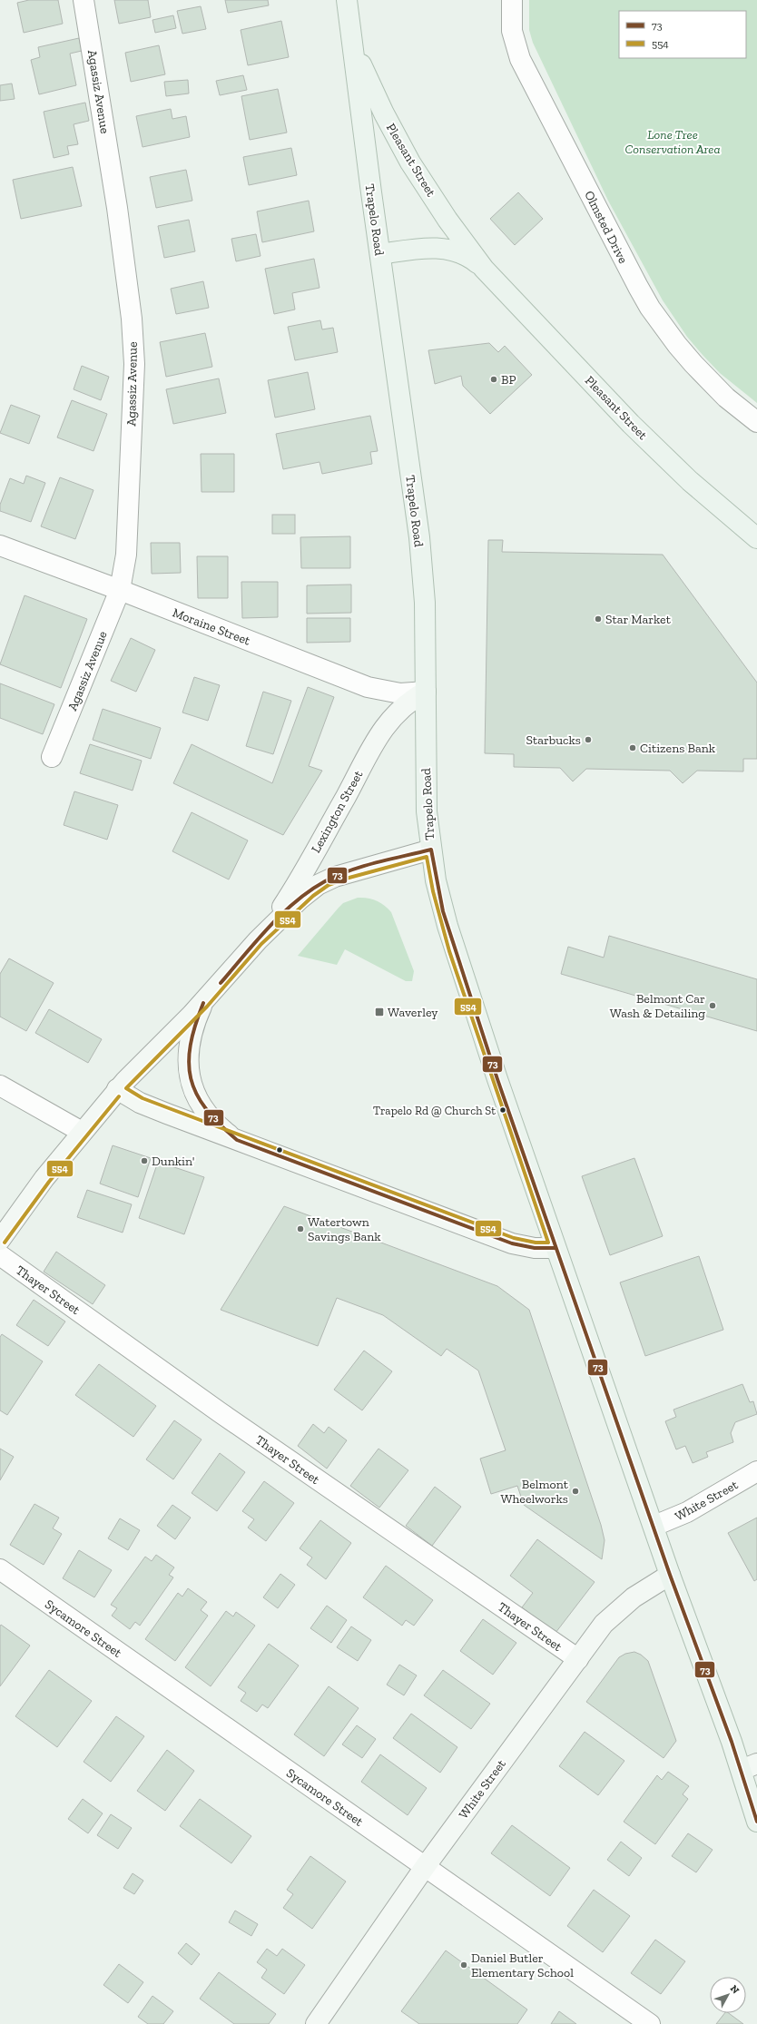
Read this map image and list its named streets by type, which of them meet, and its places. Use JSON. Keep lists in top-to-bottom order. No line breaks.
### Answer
{"streets":{"main road":["Pleasant Street","Trapelo Road"],"street":["Agassiz Avenue","Olmsted Drive","Moraine Street","Lexington Street","Thayer Street","White Street","Sycamore Street"]},"crossings":[["Agassiz Avenue","Moraine Street"],["Pleasant Street","Trapelo Road"],["Trapelo Road","Moraine Street"],["Trapelo Road","Lexington Street"],["Trapelo Road","White Street"],["Moraine Street","Lexington Street"],["Thayer Street","White Street"],["White Street","Sycamore Street"]],"parks":["Lone Tree Conservation Area"],"places":{"other":["BP","Star Market","Starbucks","Citizens Bank","Belmont Car Wash & Detailing","Trapelo Rd @ Church St","Dunkin'","Watertown Savings Bank","Belmont Wheelworks","Daniel Butler Elementary School"],"transit":["Waverley"]},"lines":["transit line 73","transit line 554"],"legend":["73","554"],"north":"top right"}
